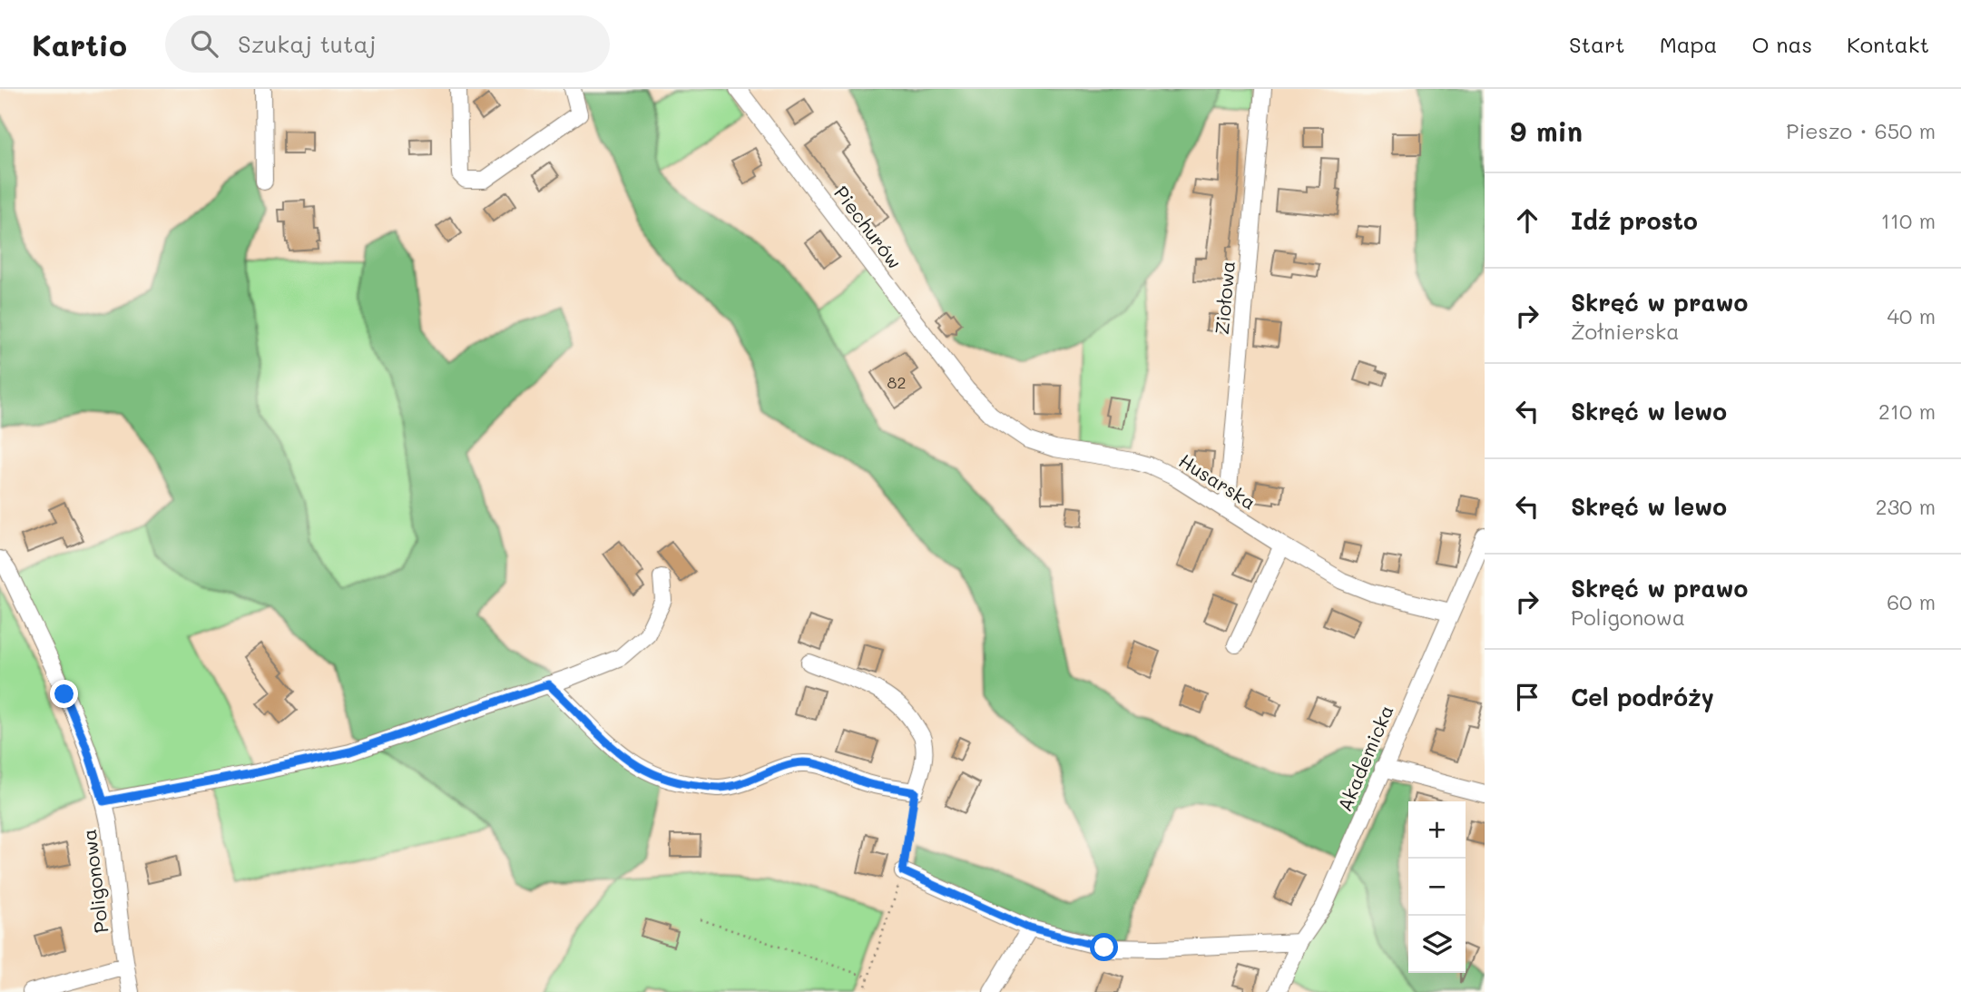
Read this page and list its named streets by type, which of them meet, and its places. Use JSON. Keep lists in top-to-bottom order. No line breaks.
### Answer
{"streets":{"street":["Piechurów","Ziołowa","Husarska","Akademicka","Poligonowa"]},"crossings":[["Piechurów","Husarska"],["Ziołowa","Husarska"],["Husarska","Akademicka"]],"house_numbers":["82"],"page":{"header":"Kartio","search":"Szukaj tutaj","nav":["Start","Mapa","O nas","Kontakt"],"heading":["9 min","Pieszo · 650 m"],"list":[["Idź prosto","110 m"],["Skręć w prawo","Żołnierska","40 m"],["Skręć w lewo","210 m"],["Skręć w lewo","230 m"],["Skręć w prawo","Poligonowa","60 m"],"Cel podróży"],"map_buttons":["+","−"]}}
